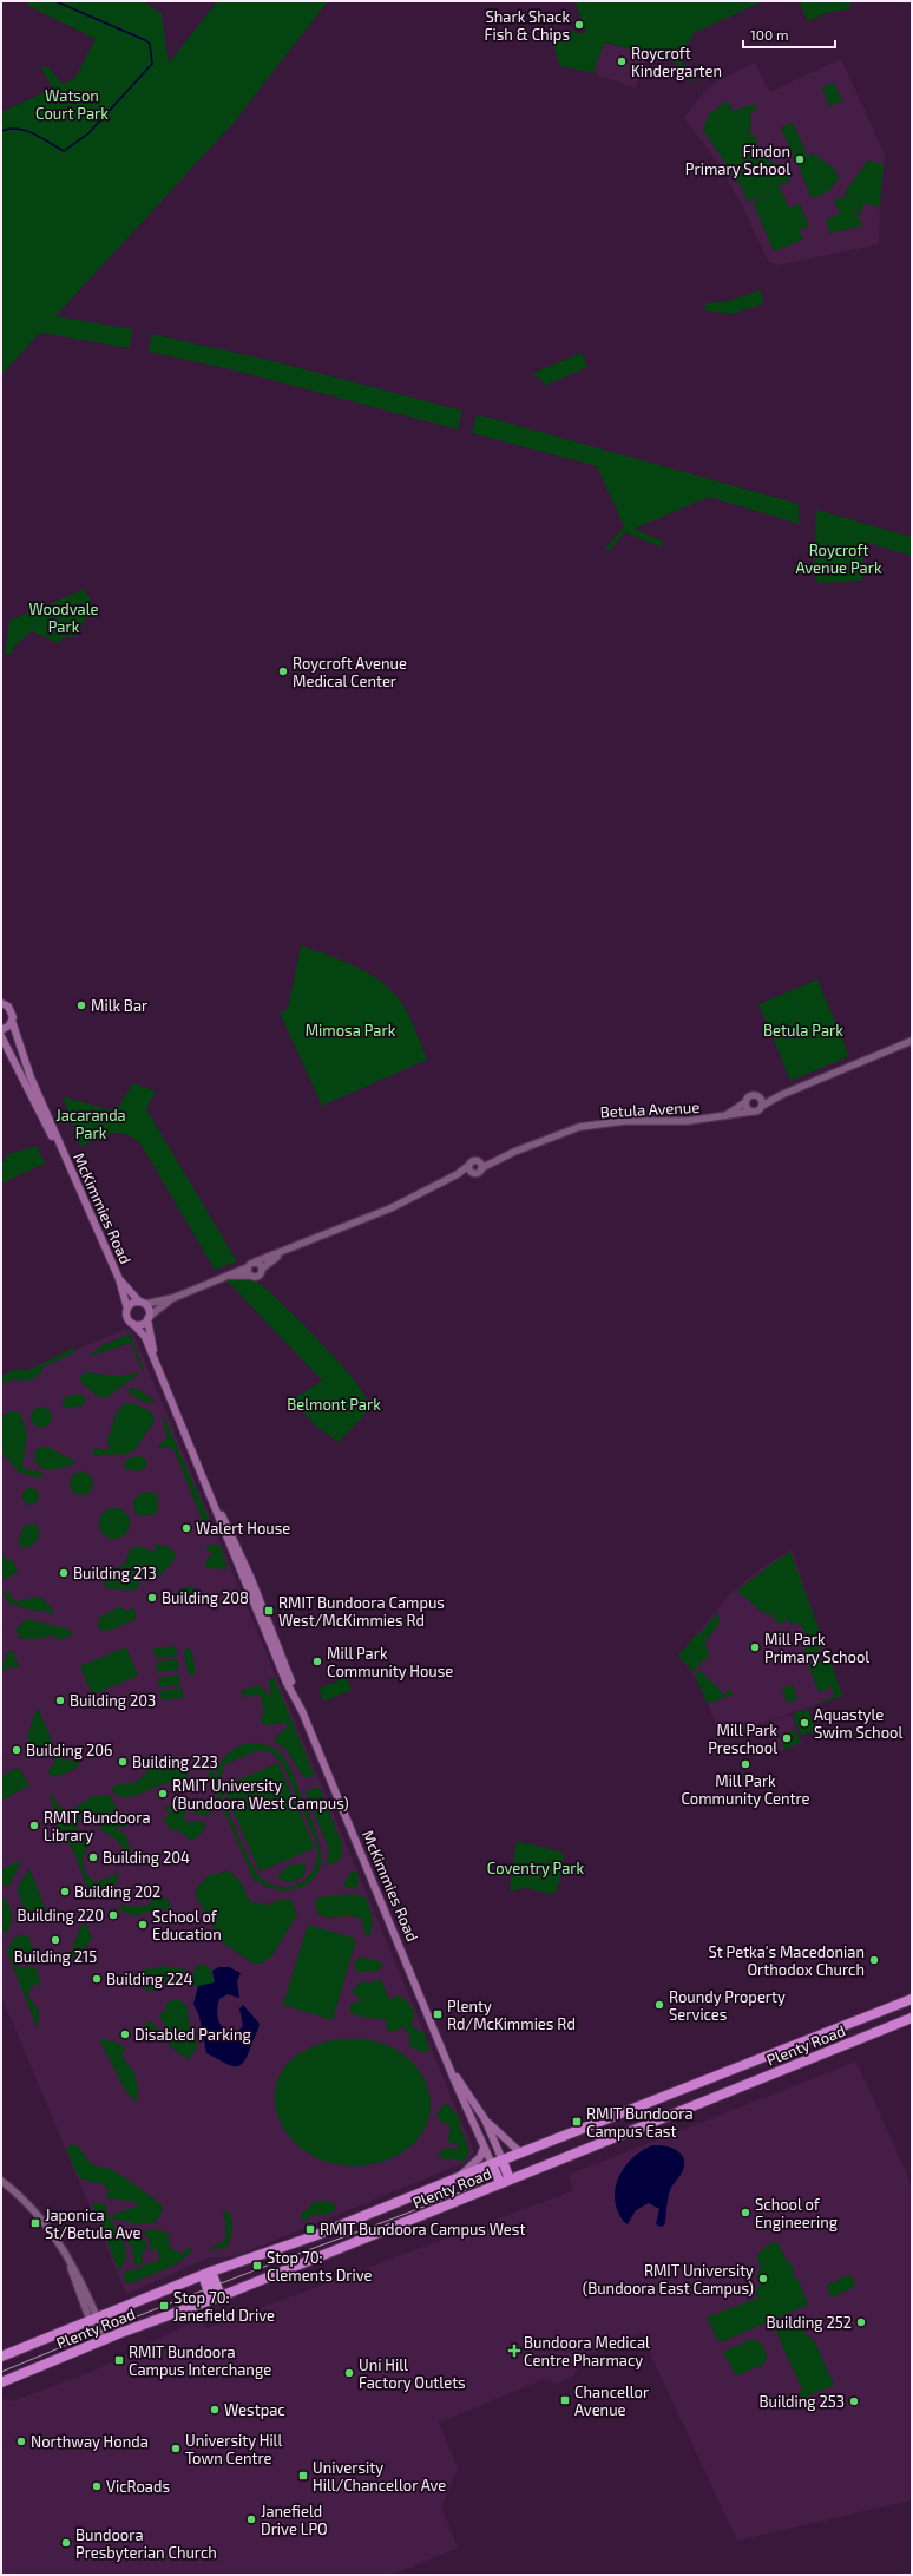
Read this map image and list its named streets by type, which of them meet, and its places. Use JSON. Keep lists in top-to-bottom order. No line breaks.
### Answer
{"streets":{"highway":["McKimmies Road","Plenty Road"],"street":["Betula Avenue"]},"crossings":[["McKimmies Road","Plenty Road"]],"parks":["Watson Court Park","Roycroft Avenue Park","Woodvale Park","Mimosa Park","Betula Park","Jacaranda Park","Belmont Park","Coventry Park"],"places":{"other":["Shark Shack Fish & Chips","Roycroft Kindergarten","Findon Primary School","Roycroft Avenue Medical Center","Milk Bar","Walert House","Building 213","Building 208","Mill Park Primary School","Mill Park Community House","Building 203","Aquastyle Swim School","Mill Park Preschool","Building 206","Building 223","Mill Park Community Centre","RMIT University (Bundoora West Campus)","RMIT Bundoora Library","Building 204","Building 202","Building 220","School of Education","Building 215","St Petka's Macedonian Orthodox Church","Building 224","Roundy Property Services","Disabled Parking","School of Engineering","RMIT University (Bundoora East Campus)","Building 252","Uni Hill Factory Outlets","Building 253","Westpac","Northway Honda","University Hill Town Centre","VicRoads","Janefield Drive LPO","Bundoora Presbyterian Church"],"transit":["RMIT Bundoora Campus West/McKimmies Rd","Plenty Rd/McKimmies Rd","RMIT Bundoora Campus East","Japonica St/Betula Ave","RMIT Bundoora Campus West","Stop 70: Clements Drive","Stop 70: Janefield Drive","RMIT Bundoora Campus Interchange","Chancellor Avenue","University Hill/Chancellor Ave"],"health":["Bundoora Medical Centre Pharmacy"]},"scale_bar":"100 m"}
